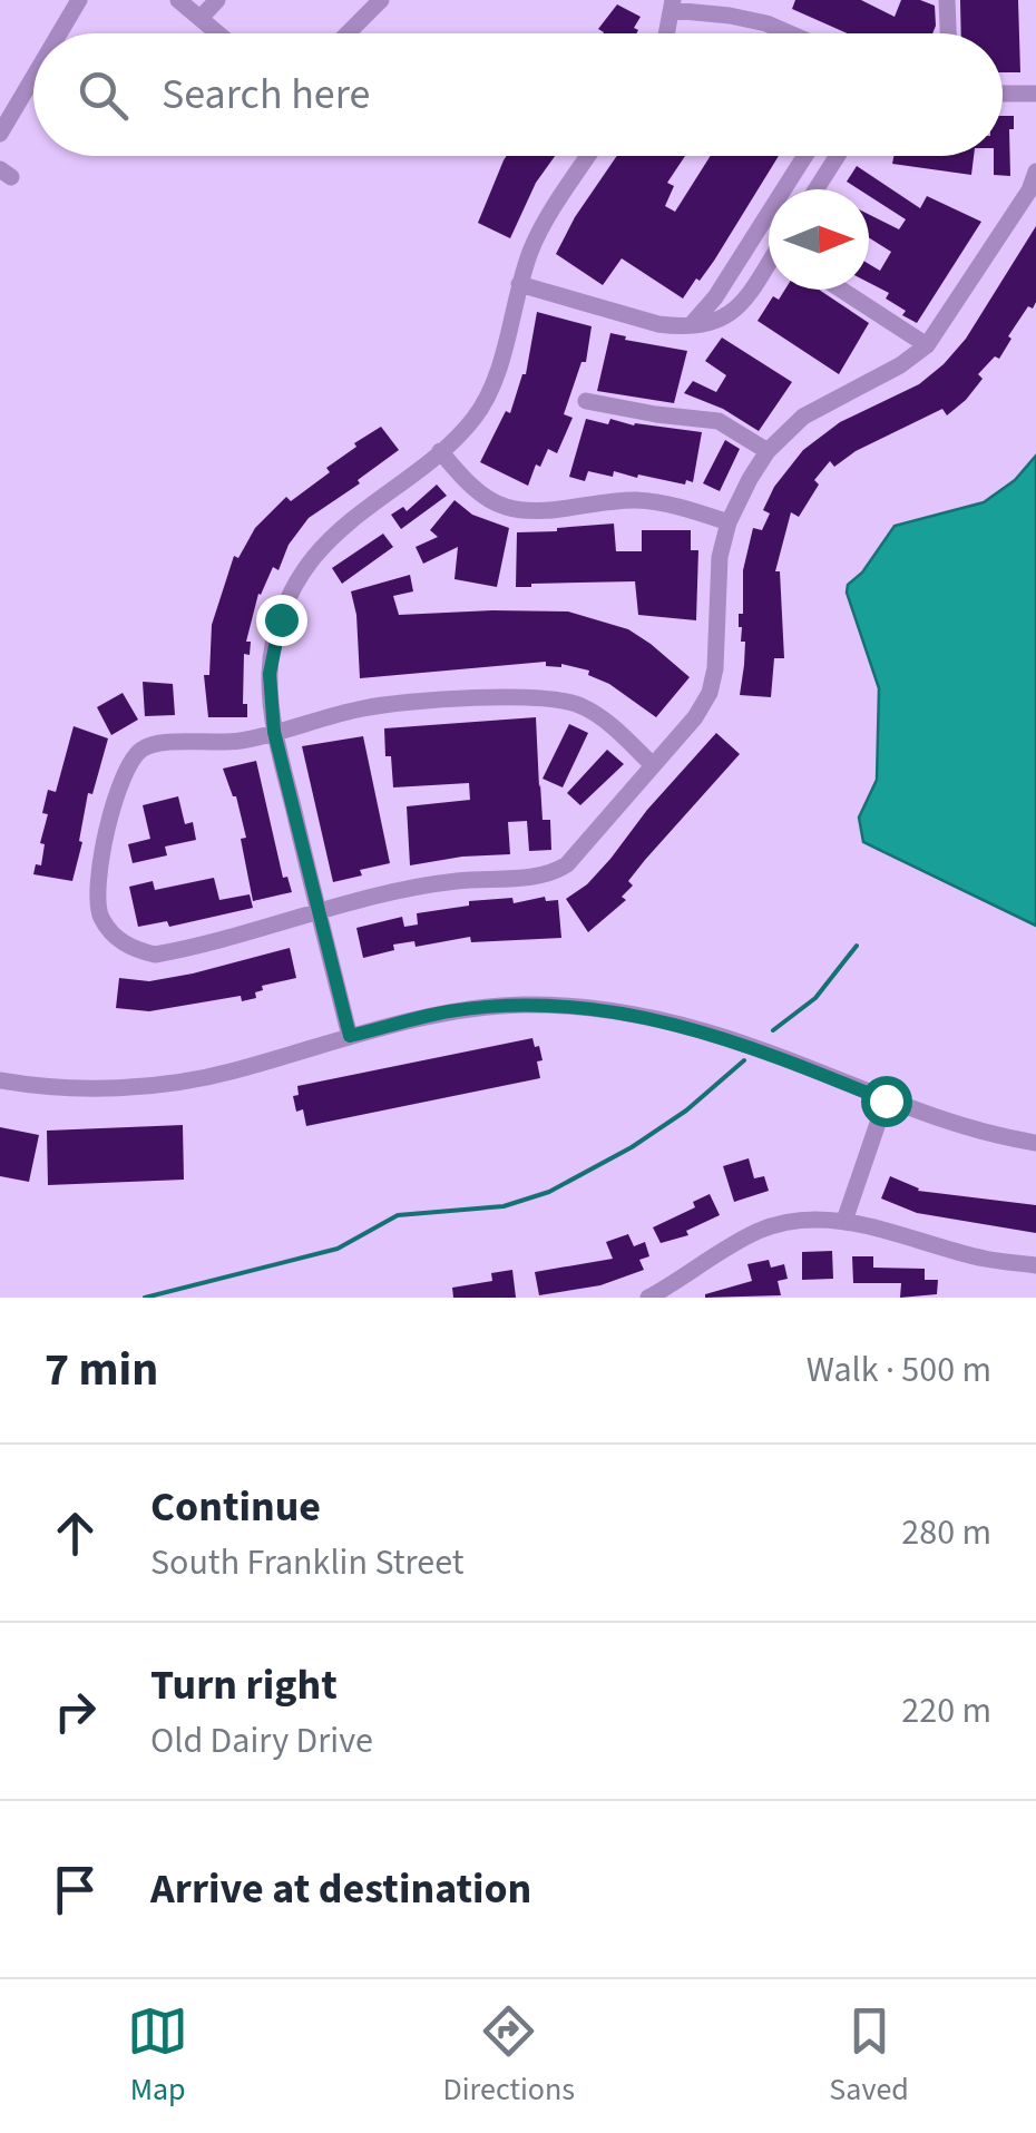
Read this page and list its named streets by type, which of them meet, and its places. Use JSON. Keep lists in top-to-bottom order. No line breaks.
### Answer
{"north":"right","page":{"search":"Search here","heading":["7 min","Walk · 500 m"],"list":[["Continue","South Franklin Street","280 m"],["Turn right","Old Dairy Drive","220 m"],"Arrive at destination"],"nav":["Map","Directions","Saved"]}}
